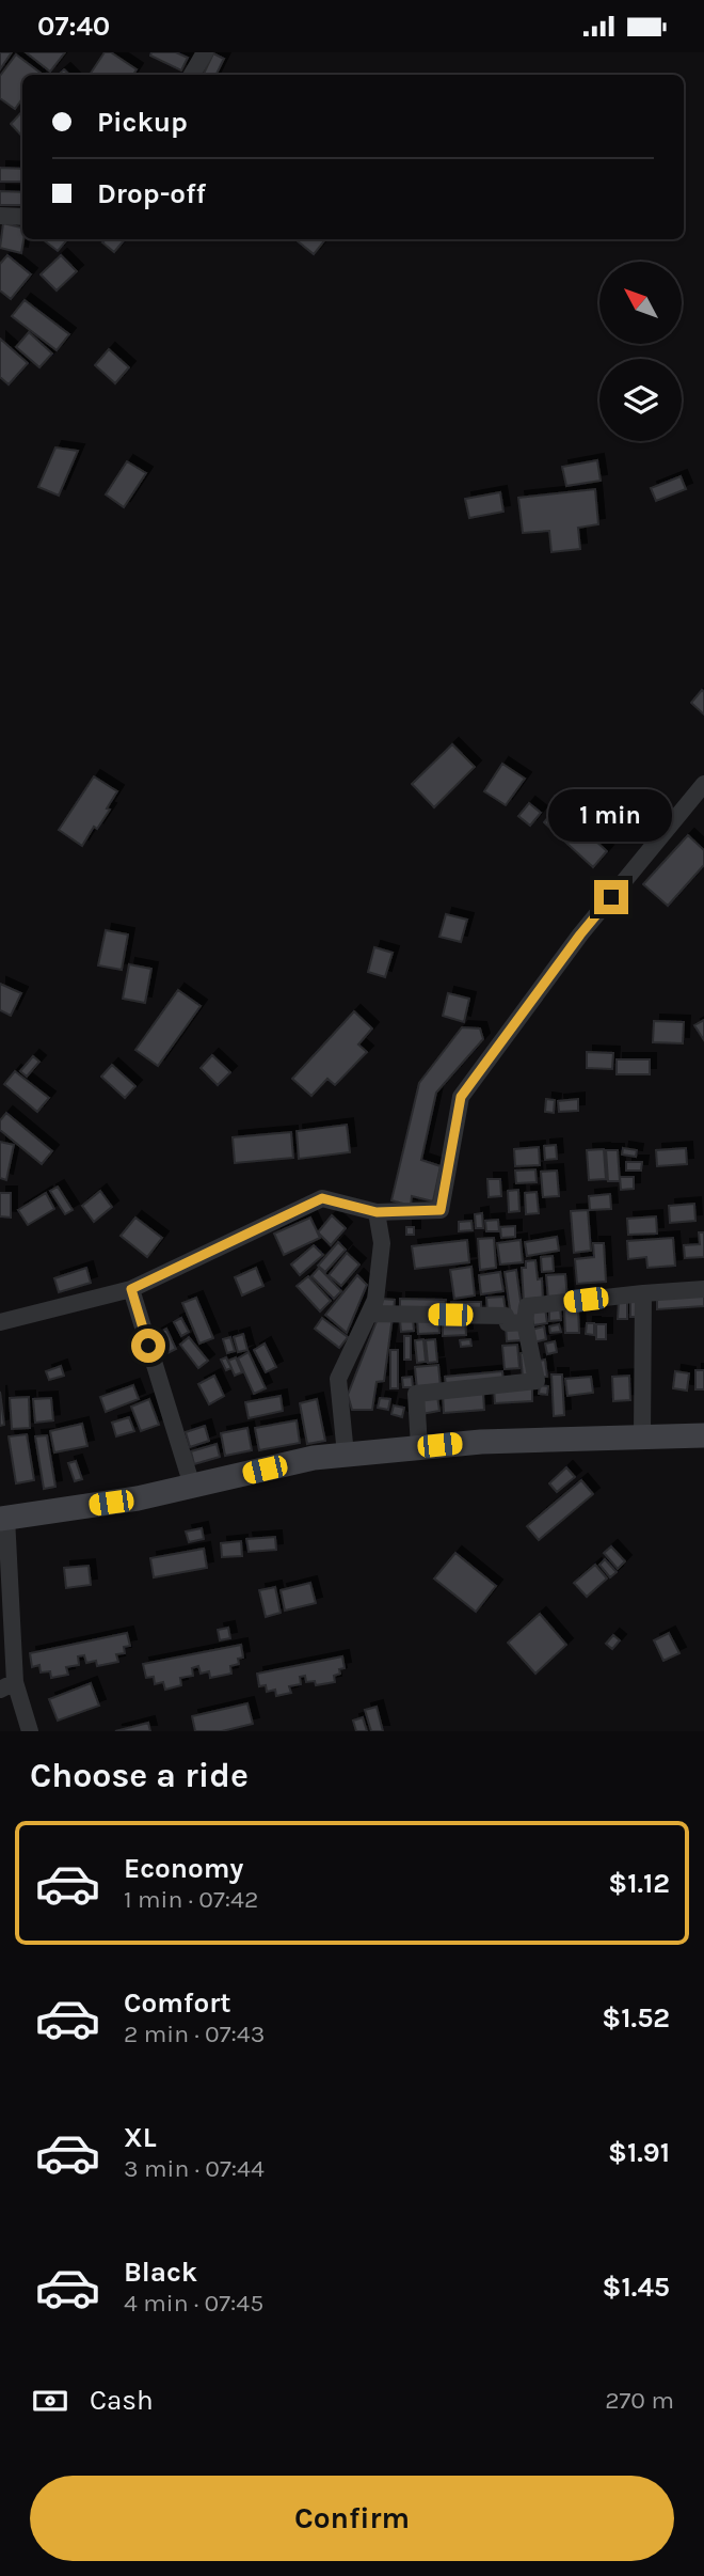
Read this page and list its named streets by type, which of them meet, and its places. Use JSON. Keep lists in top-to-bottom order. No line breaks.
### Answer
{"north":"top left","page":{"status":"07:40","banner":["Pickup","Drop-off"],"bubble":"1 min","heading":"Choose a ride","list":[{"name":"Economy","note":"1 min · 07:42","value":"$1.12"},{"name":"Comfort","note":"2 min · 07:43","value":"$1.52"},{"name":"XL","note":"3 min · 07:44","value":"$1.91"},{"name":"Black","note":"4 min · 07:45","value":"$1.45"}],"pay":["Cash","270 m"],"buttons":"Confirm"}}
